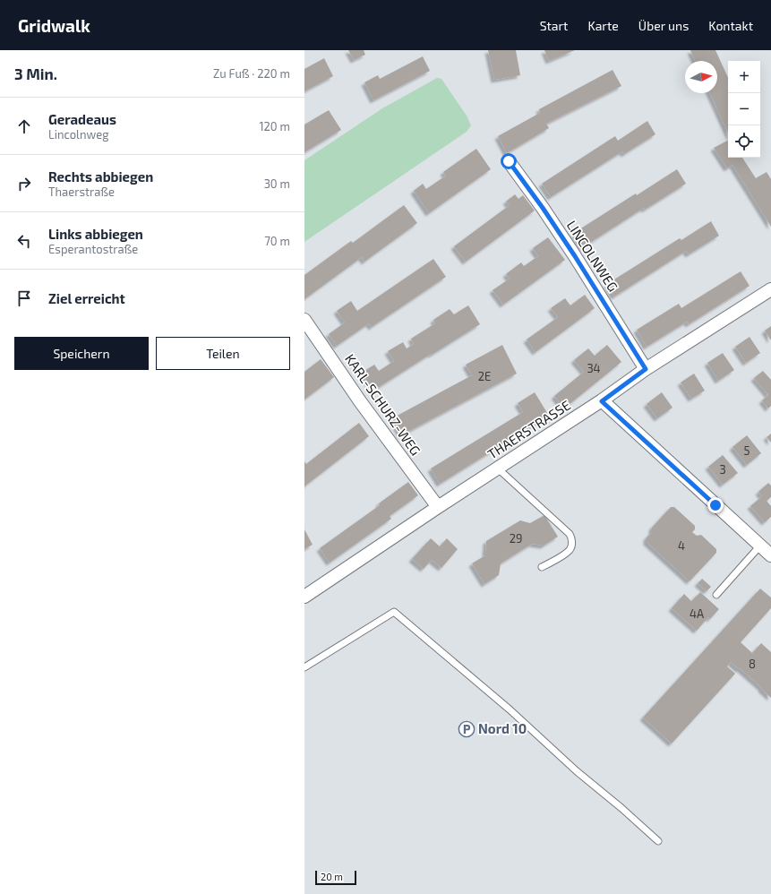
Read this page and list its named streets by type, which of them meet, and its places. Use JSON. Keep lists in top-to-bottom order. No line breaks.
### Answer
{"streets":{"street":["LINCOLNWEG","KARL-SCHURZ-WEG","THAERSTRASSE"]},"crossings":[["LINCOLNWEG","THAERSTRASSE"],["KARL-SCHURZ-WEG","THAERSTRASSE"]],"places":{"parking":["Nord 10"]},"house_numbers":["34","2E","5","3","29","4","4A","8"],"scale_bar":"20 m","north":"right","page":{"header":"Gridwalk","nav":["Start","Karte","Über uns","Kontakt"],"heading":["3 Min.","Zu Fuß · 220 m"],"map_buttons":["+","−"],"list":[["Geradeaus","Lincolnweg","120 m"],["Rechts abbiegen","Thaerstraße","30 m"],["Links abbiegen","Esperantostraße","70 m"],"Ziel erreicht"],"buttons":["Speichern","Teilen"],"scale":"20 m"}}
